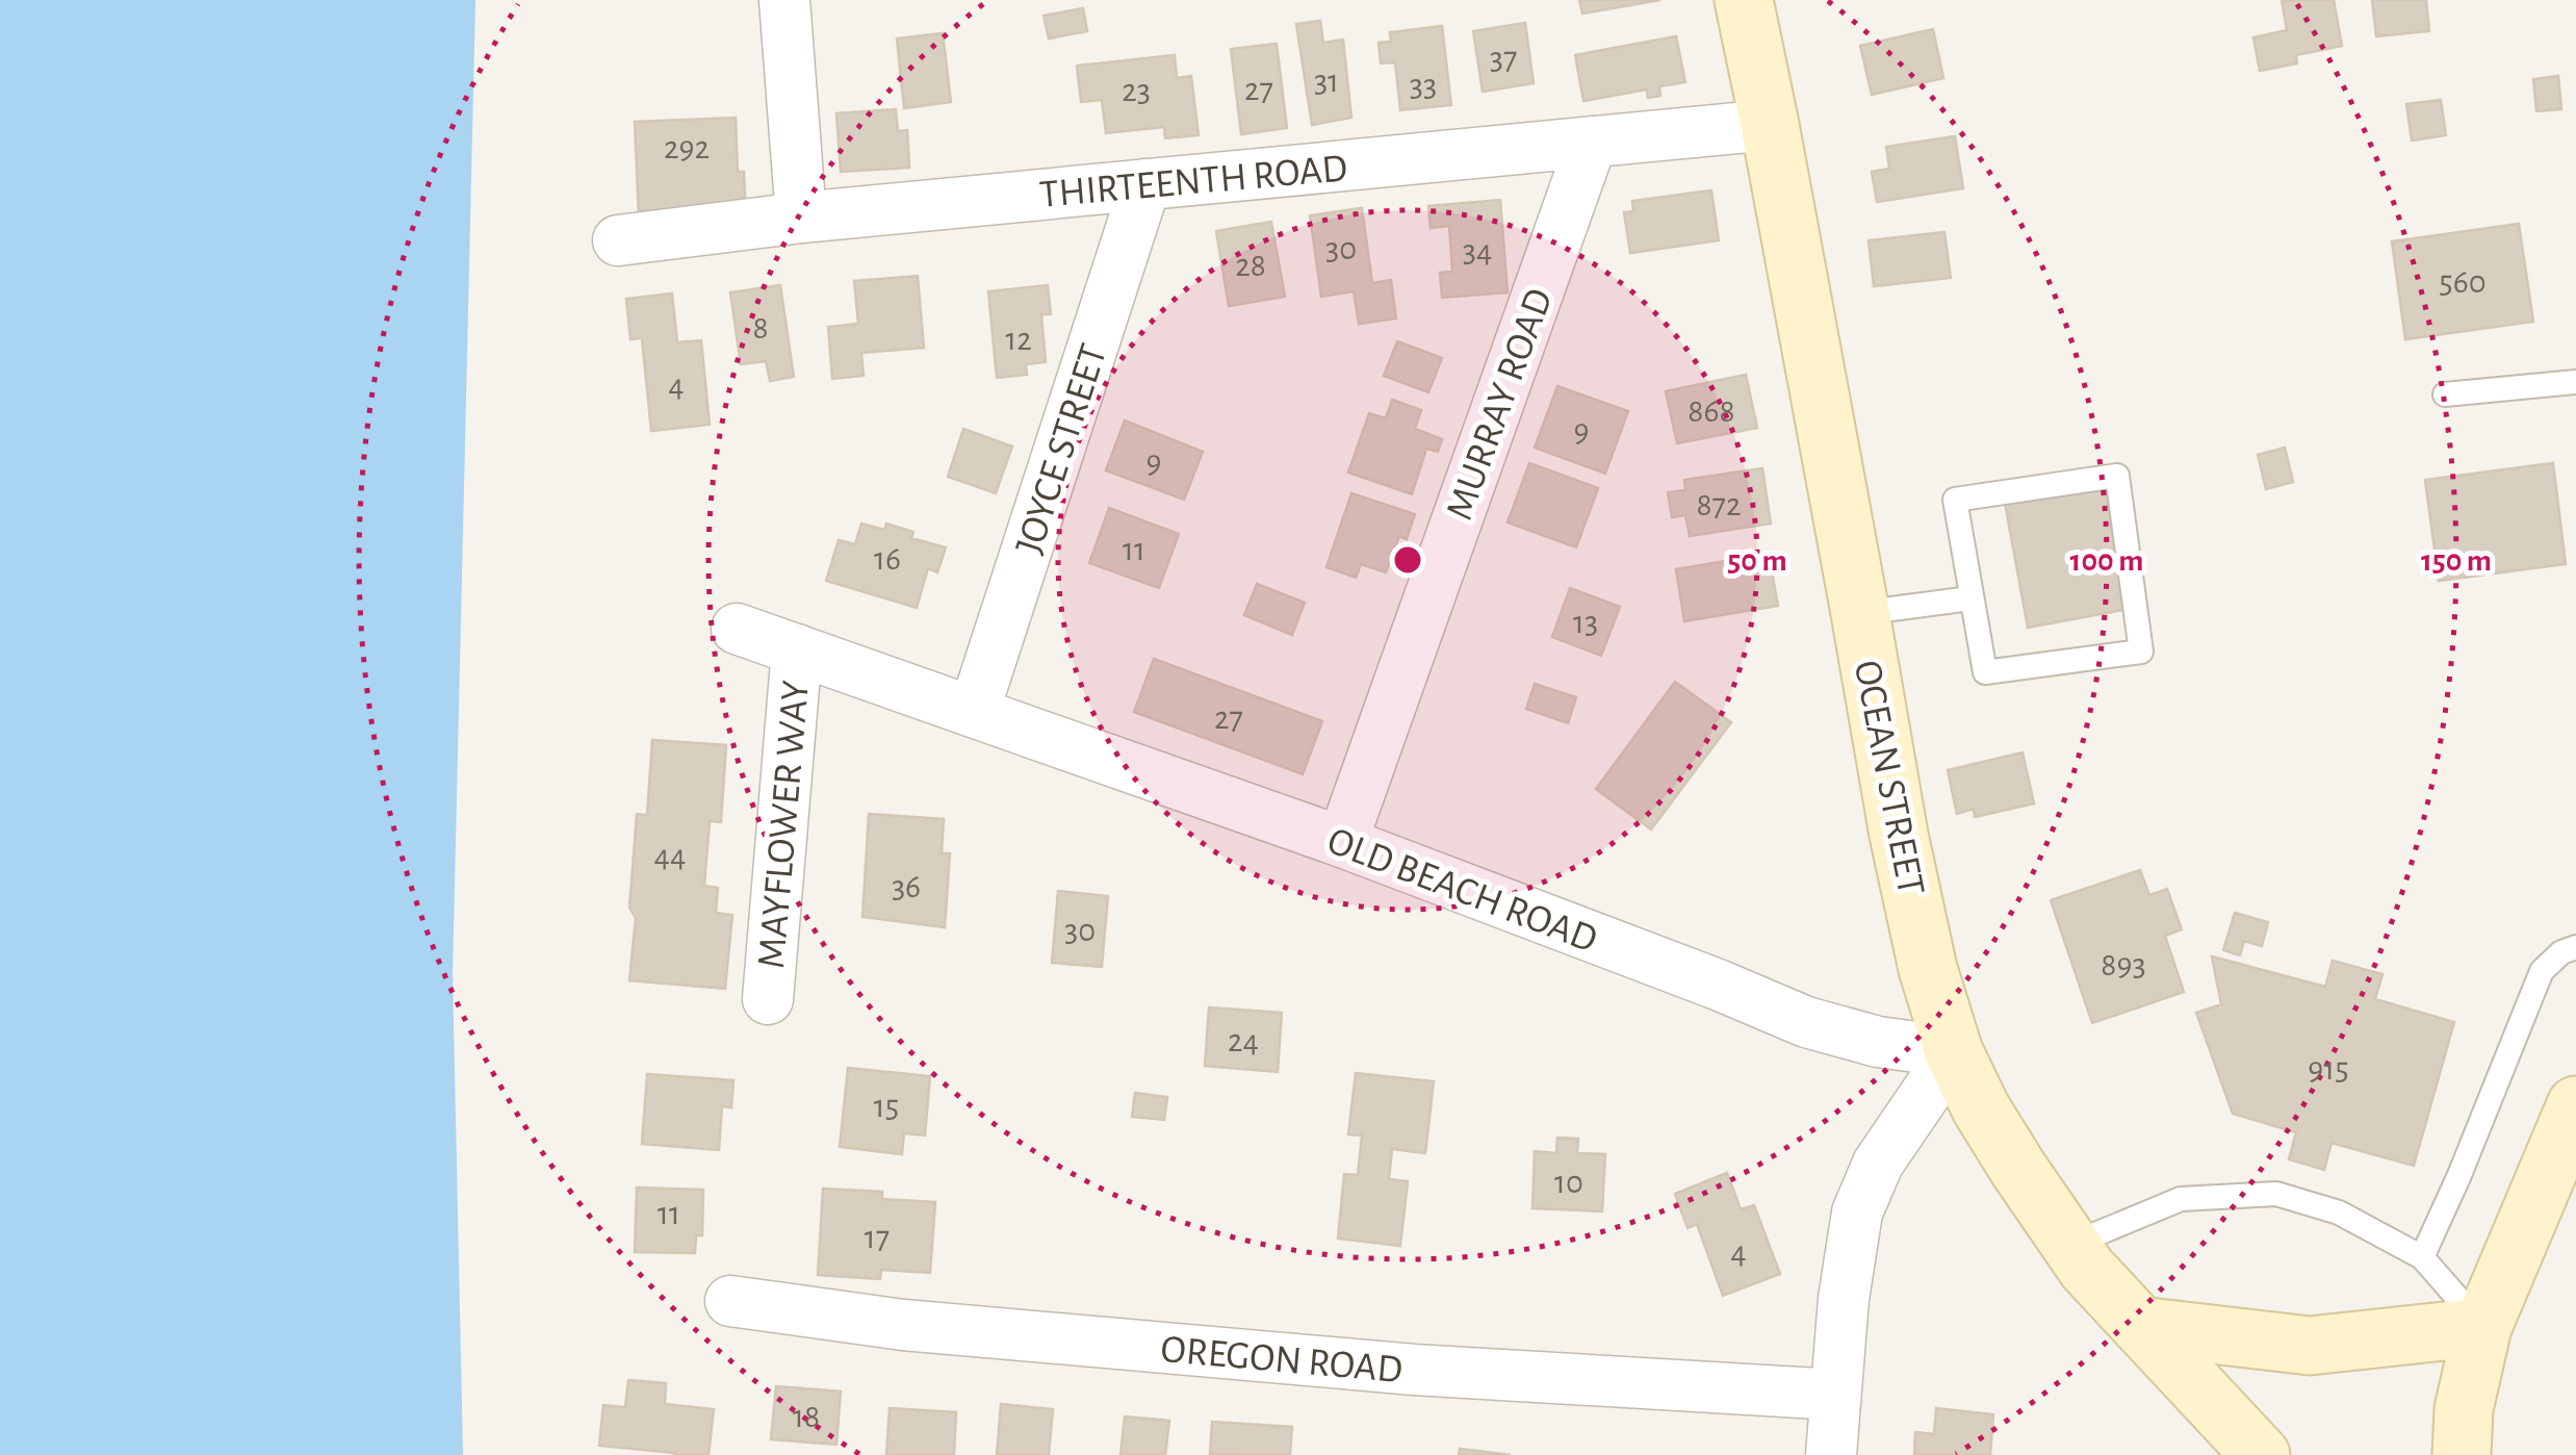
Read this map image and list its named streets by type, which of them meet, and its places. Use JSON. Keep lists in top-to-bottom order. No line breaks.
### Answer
{"streets":{"main road":["OCEAN STREET"],"street":["THIRTEENTH ROAD","MURRAY ROAD","JOYCE STREET","MAYFLOWER WAY","OLD BEACH ROAD","OREGON ROAD"]},"crossings":[["THIRTEENTH ROAD","MURRAY ROAD"],["THIRTEENTH ROAD","JOYCE STREET"],["THIRTEENTH ROAD","OCEAN STREET"],["MURRAY ROAD","OLD BEACH ROAD"],["JOYCE STREET","MAYFLOWER WAY"],["JOYCE STREET","OLD BEACH ROAD"],["OCEAN STREET","OLD BEACH ROAD"],["MAYFLOWER WAY","OLD BEACH ROAD"]],"house_numbers":["37","31","33","27","23","292","30","34","28","560","8","12","4","868","9","9","872","11","16","13","27","44","36","30","893","24","915","15","10","11","17","4","18"],"rings":["50 m","100 m","150 m"]}
